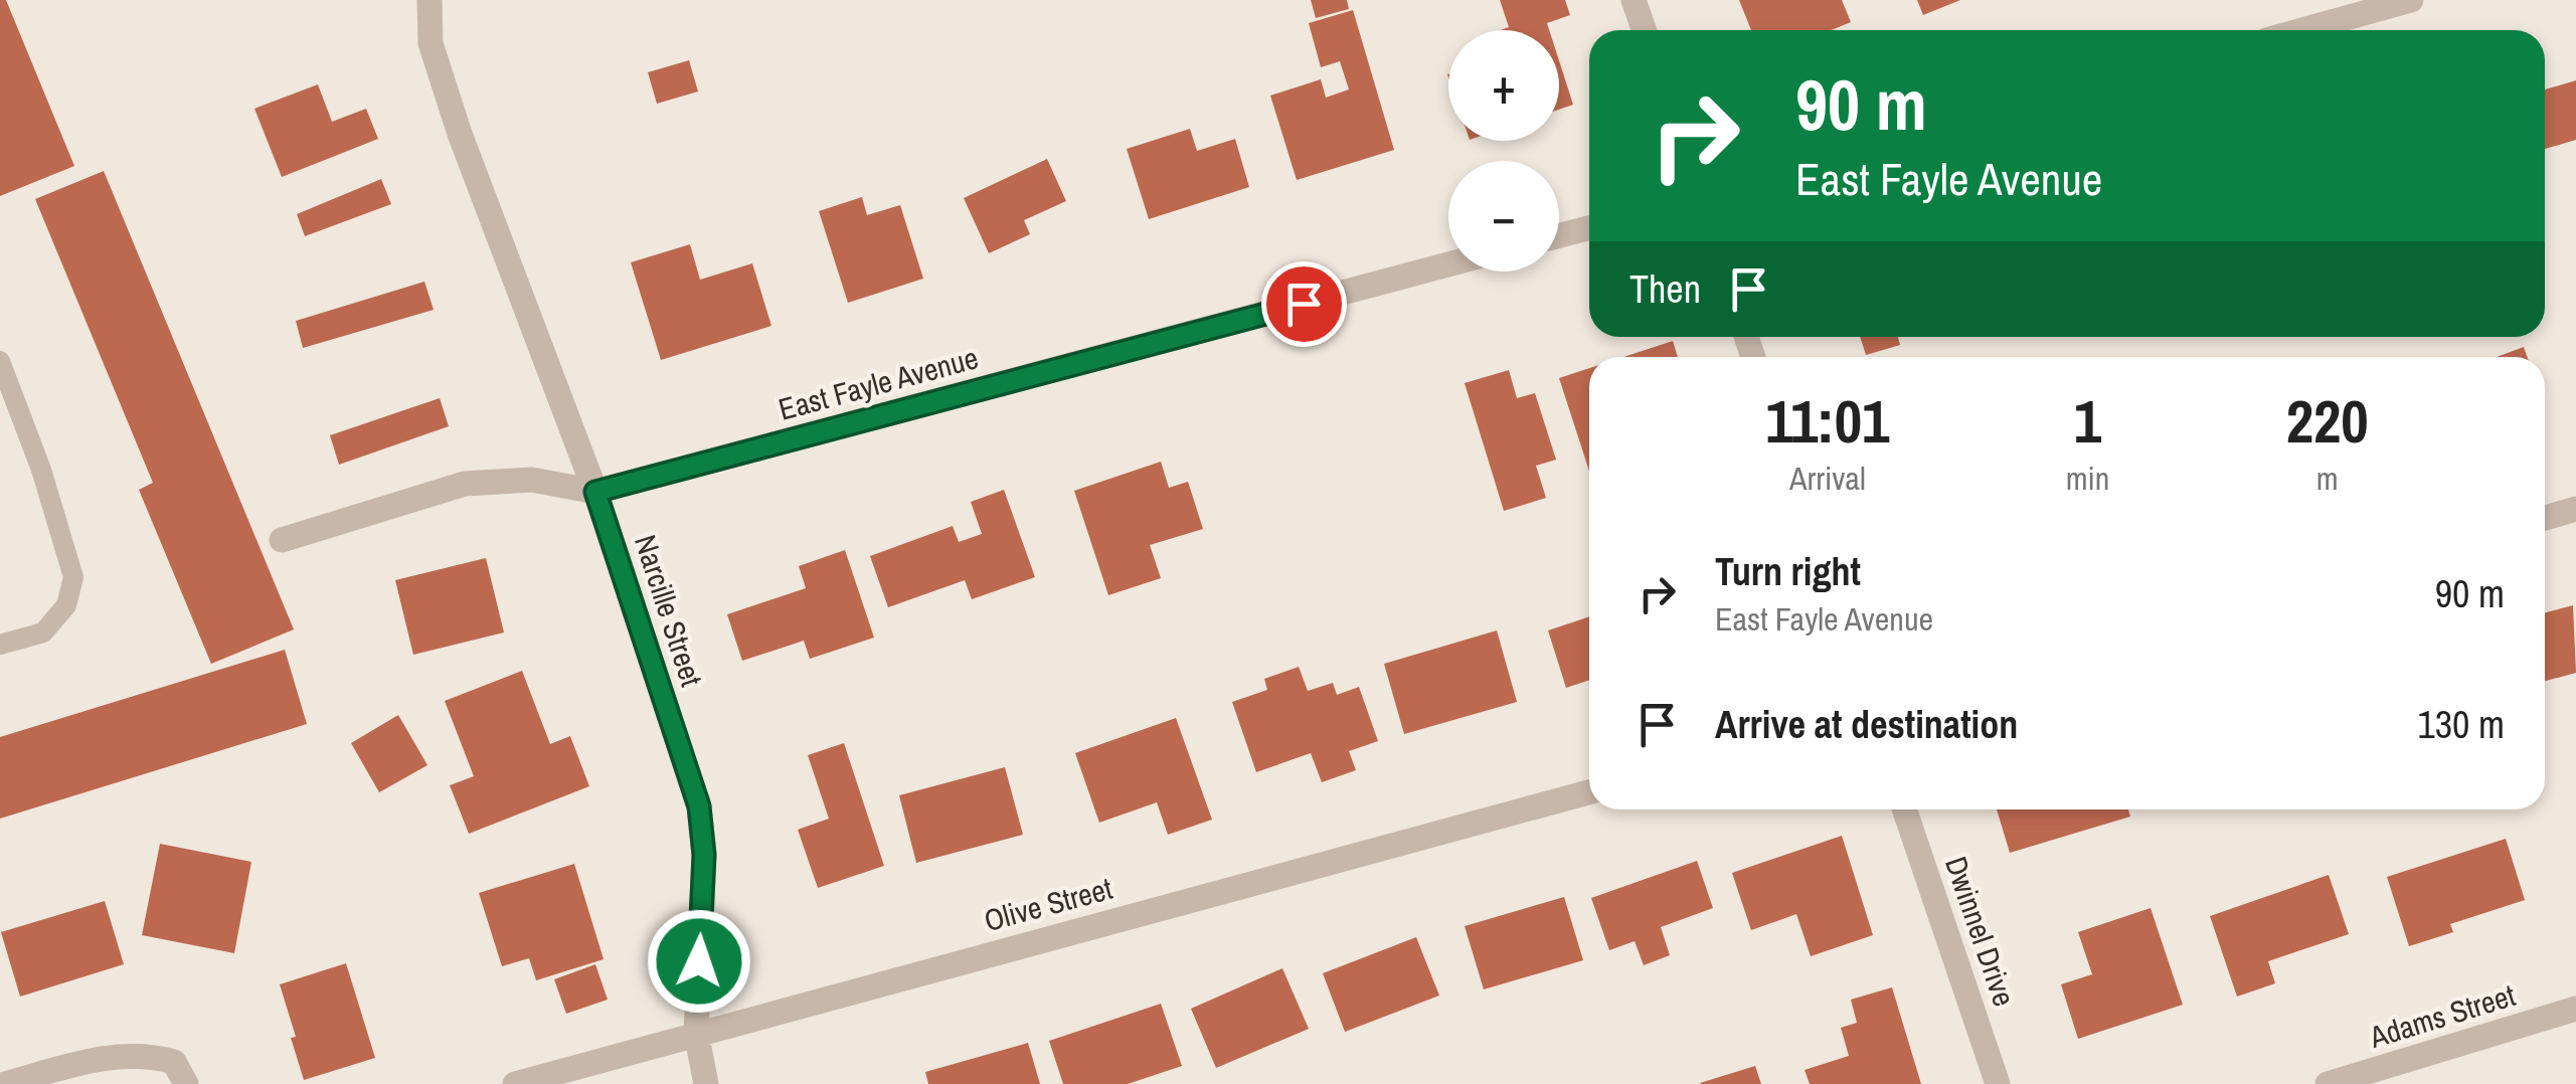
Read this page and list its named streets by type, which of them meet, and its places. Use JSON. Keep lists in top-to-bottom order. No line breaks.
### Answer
{"streets":{"street":["East Fayle Avenue","Narcille Street","Olive Street","Dwinnel Drive","Adams Street"]},"crossings":[["East Fayle Avenue","Narcille Street"],["Narcille Street","Olive Street"]],"page":{"map_buttons":["+","−"],"turn":["90 m","East Fayle Avenue"],"then":"Then","eta":["11:01","Arrival","1","min","220","m"],"list":[{"name":"Turn right","note":"East Fayle Avenue","value":"90 m"},{"name":"Arrive at destination","value":"130 m"}]}}
